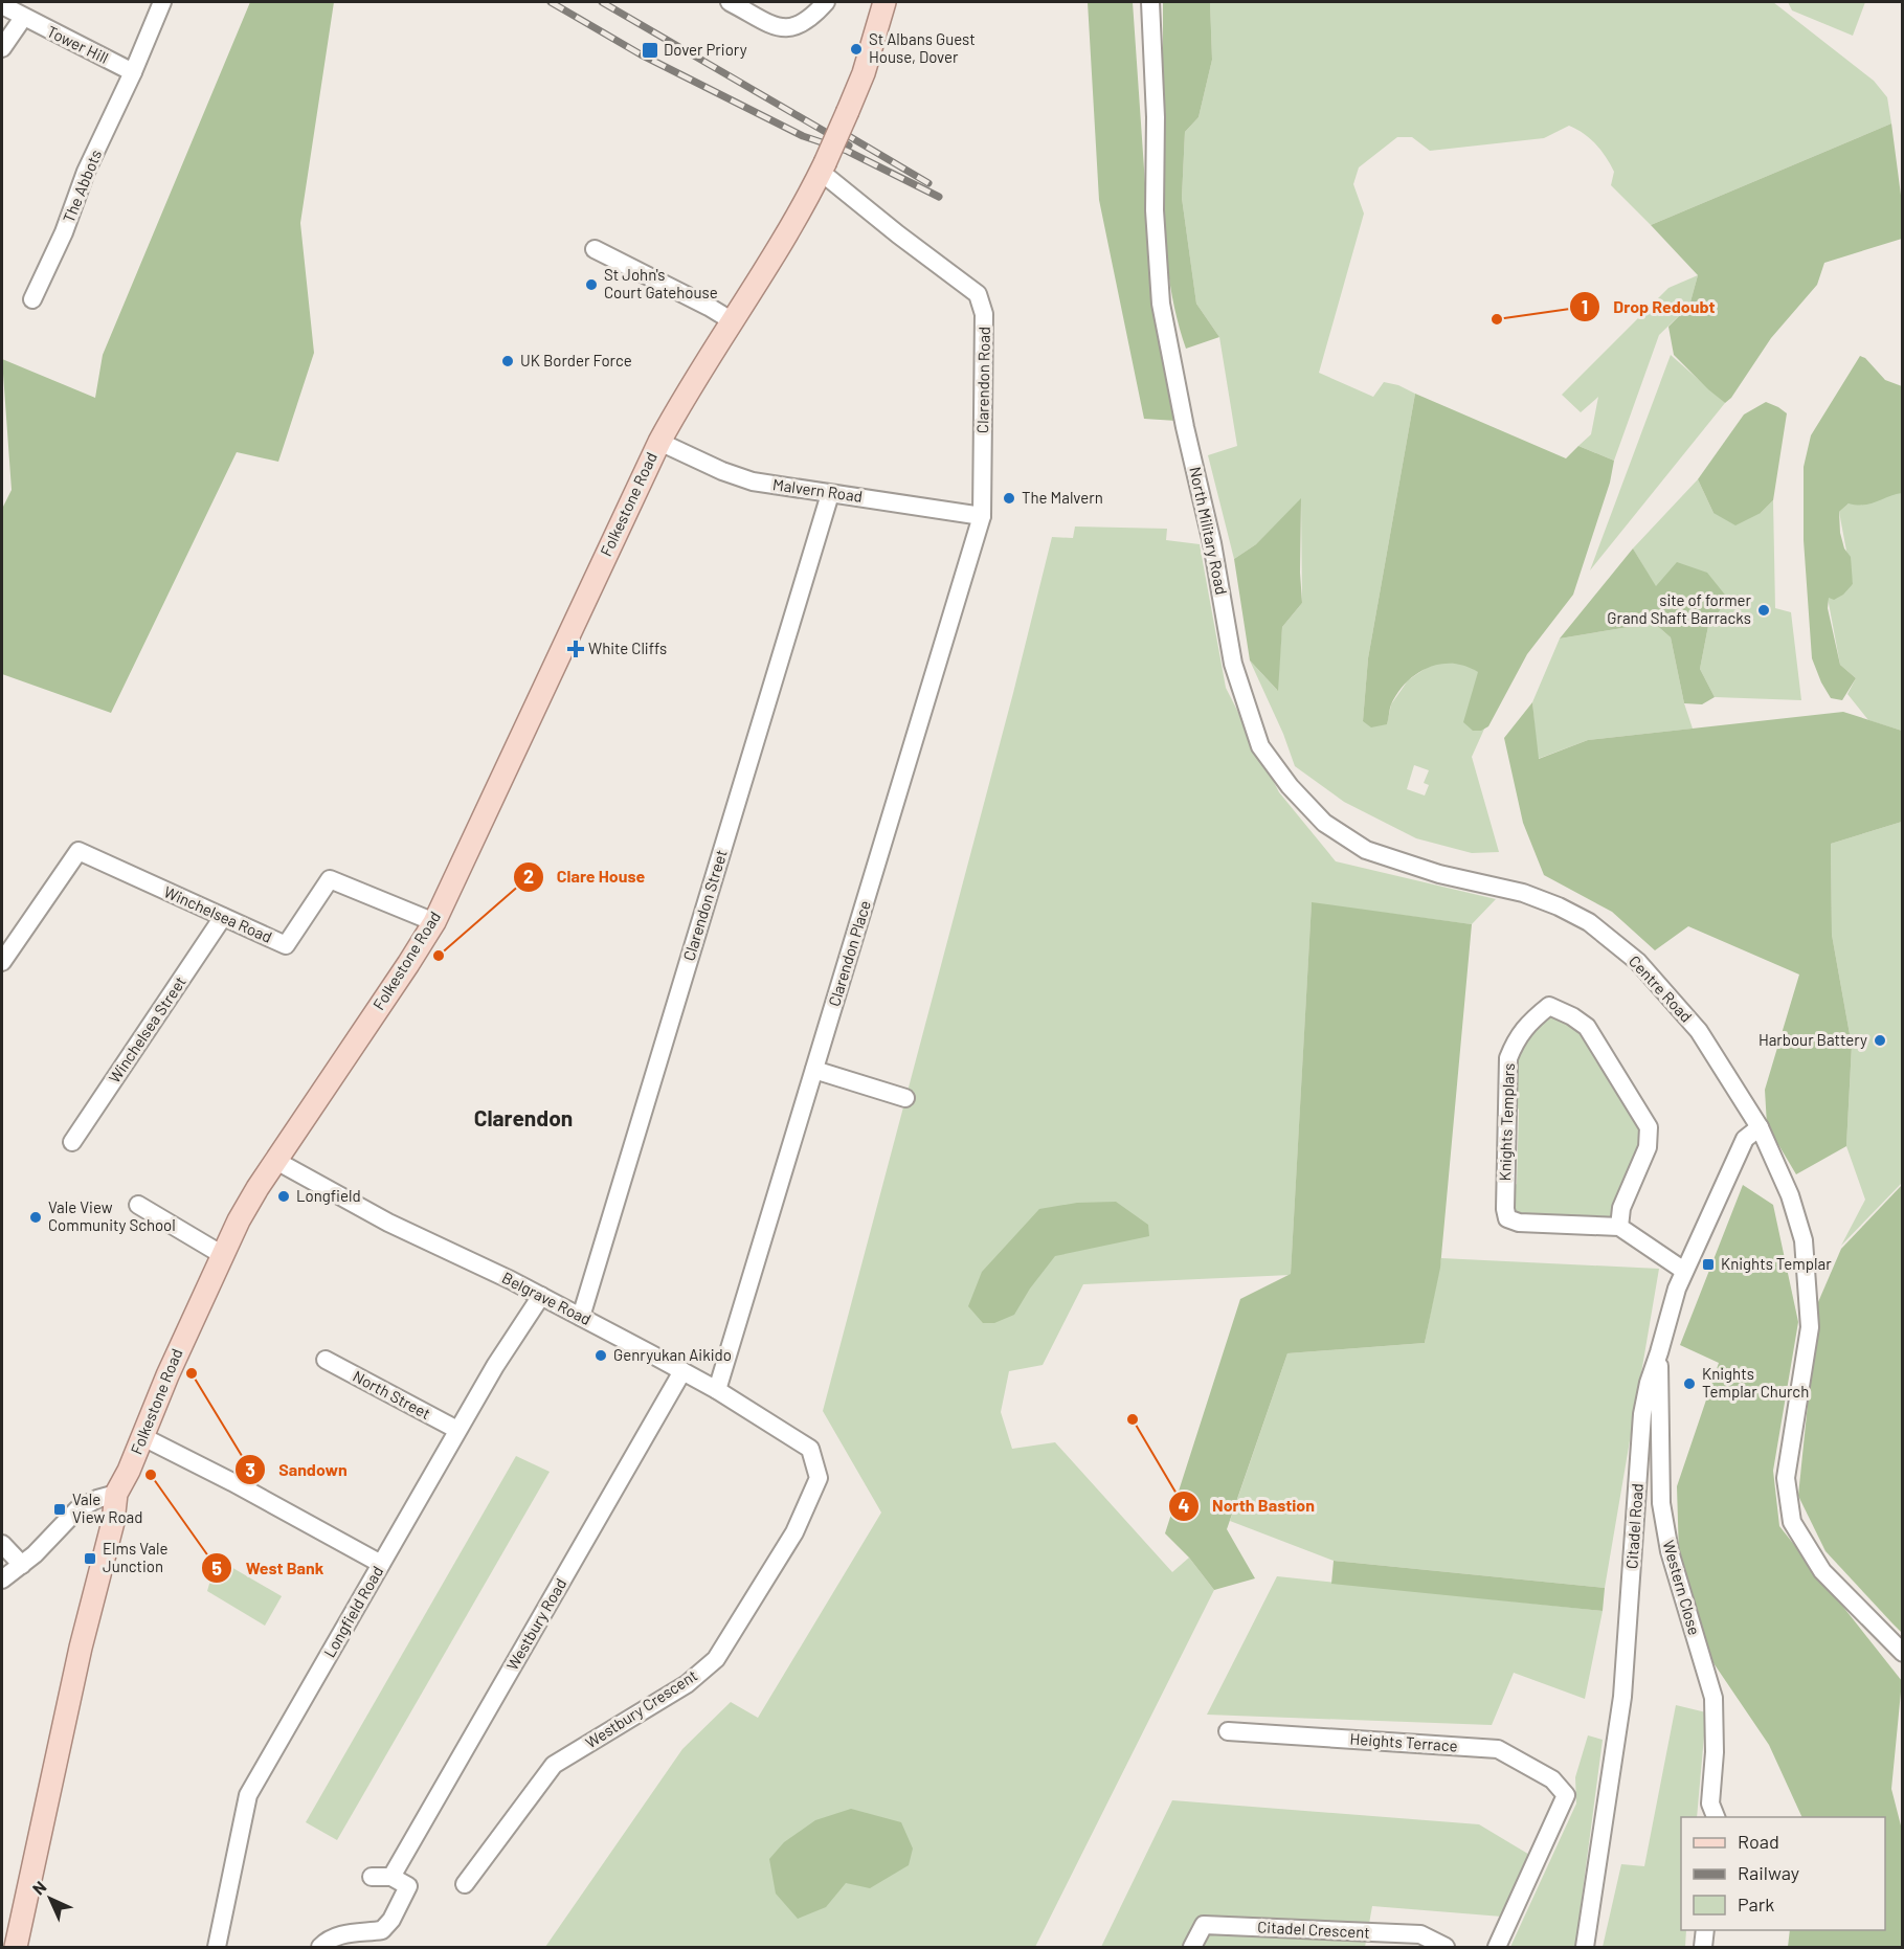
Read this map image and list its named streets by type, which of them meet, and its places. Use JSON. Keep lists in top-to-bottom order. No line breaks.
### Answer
{"streets":{"main road":["Folkestone Road"],"street":["Tower Hill","The Abbots","Clarendon Road","Malvern Road","North Military Road","Clarendon Street","Winchelsea Road","Clarendon Place","Centre Road","Winchelsea Street","Knights Templars","Belgrave Road","North Street","Citadel Road","Western Close","Longfield Road","Westbury Road","Westbury Crescent","Heights Terrace","Citadel Crescent"]},"crossings":[["Tower Hill","The Abbots"],["Clarendon Road","Malvern Road"],["Clarendon Road","Folkestone Road"],["Clarendon Road","Clarendon Place"],["Malvern Road","Folkestone Road"],["Malvern Road","Clarendon Street"],["Malvern Road","Clarendon Place"],["Folkestone Road","Winchelsea Road"],["Folkestone Road","Belgrave Road"],["North Military Road","Centre Road"],["Clarendon Street","Belgrave Road"],["Winchelsea Road","Winchelsea Street"],["Clarendon Place","Belgrave Road"],["Centre Road","Citadel Road"],["Belgrave Road","Longfield Road"],["Belgrave Road","Westbury Road"],["Belgrave Road","Westbury Crescent"],["North Street","Longfield Road"],["Citadel Road","Western Close"]],"districts":["Clarendon"],"places":{"other":["St Albans Guest House, Dover","St John's Court Gatehouse","Drop Redoubt","UK Border Force","The Malvern","site of former Grand Shaft Barracks","Clare House","Harbour Battery","Longfield","Vale View Community School","Genryukan Aikido","Sandown","Knights Templar Church","North Bastion","West Bank"],"transit":["Dover Priory","Knights Templar","Vale View Road","Elms Vale Junction"],"health":["White Cliffs"]},"legend":["Road","Railway","Park"],"north":"top left"}
